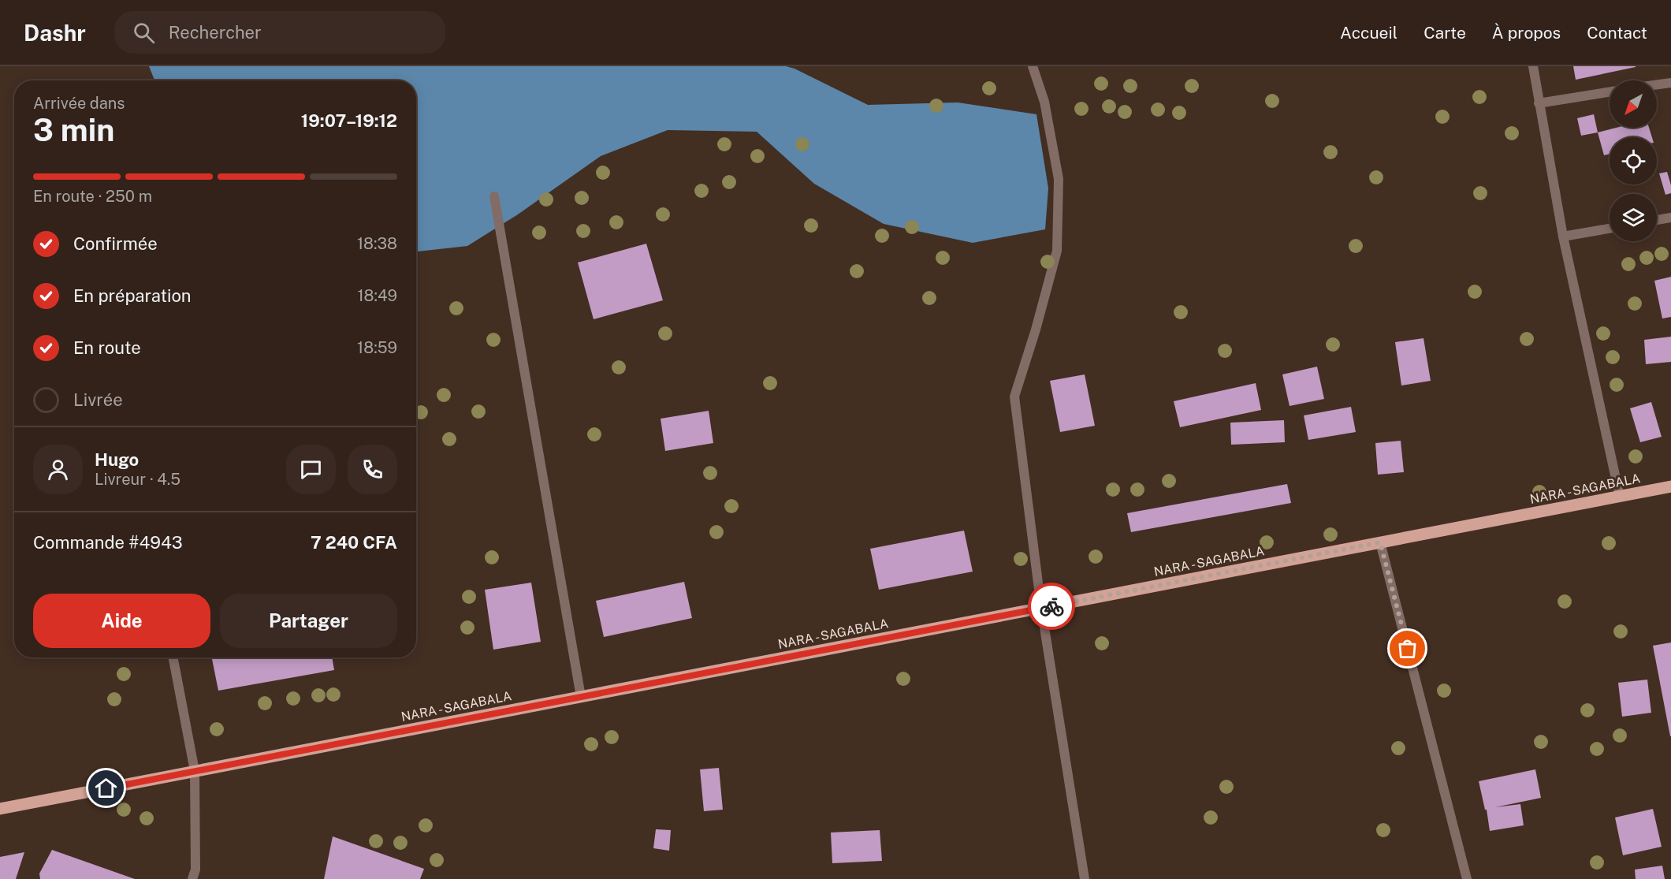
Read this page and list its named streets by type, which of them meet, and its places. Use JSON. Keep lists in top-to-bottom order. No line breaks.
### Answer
{"streets":{"main road":["NARA - SAGABALA"]},"north":"bottom left","page":{"header":"Dashr","search":"Rechercher","nav":["Accueil","Carte","À propos","Contact"],"heading":["3 min","Arrivée dans","19:07–19:12"],"panel":["Hugo","Livreur · 4.5","Commande #4943","7 240 CFA"],"bar":"En route · 250 m","list":[["Confirmée","18:38"],["En préparation","18:49"],["En route","18:59"],"Livrée"],"buttons":["Aide","Partager"]}}
